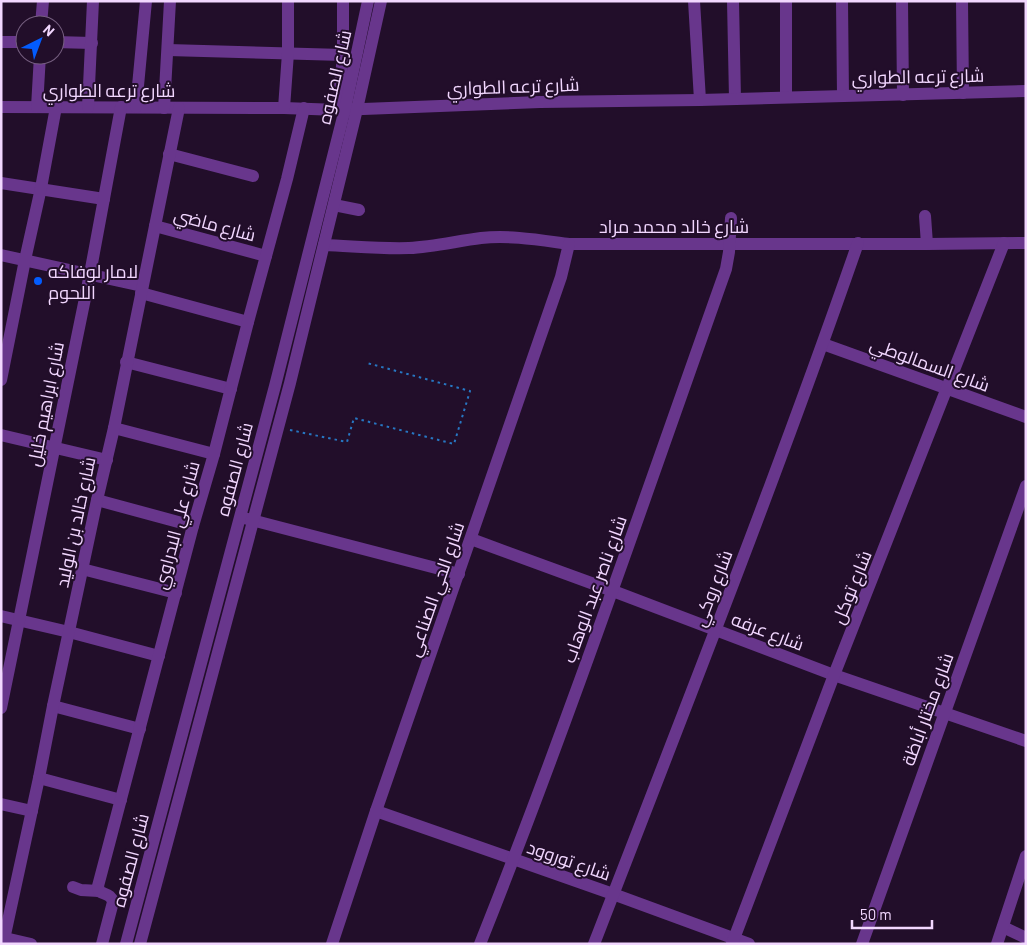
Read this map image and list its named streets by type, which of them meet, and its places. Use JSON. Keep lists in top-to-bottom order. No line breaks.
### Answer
{"streets":{"street":["شارع ترعه الطواري","شارع الصفوه","شارع ماضي","شارع خالد محمد مراد","شارع السمالوطي","شارع ابراهيم خليل","شارع خالد بن الوليد","شارع علي البدراوي","شارع توكل","شارع روكي","شارع الحي الصناعي","شارع ناصر عبد الوهاب","شارع عرفه","شارع مختار أباظة","شارع توروود"]},"crossings":[["شارع ترعه الطواري","شارع الصفوه"],["شارع ترعه الطواري","شارع ابراهيم خليل"],["شارع ترعه الطواري","شارع خالد بن الوليد"],["شارع ترعه الطواري","شارع علي البدراوي"],["شارع الصفوه","شارع خالد محمد مراد"],["شارع ماضي","شارع خالد بن الوليد"],["شارع ماضي","شارع علي البدراوي"],["شارع خالد محمد مراد","شارع توكل"],["شارع خالد محمد مراد","شارع روكي"],["شارع خالد محمد مراد","شارع الحي الصناعي"],["شارع خالد محمد مراد","شارع ناصر عبد الوهاب"],["شارع السمالوطي","شارع توكل"],["شارع السمالوطي","شارع روكي"],["شارع توكل","شارع عرفه"],["شارع توكل","شارع توروود"],["شارع روكي","شارع عرفه"],["شارع روكي","شارع توروود"],["شارع الحي الصناعي","شارع عرفه"],["شارع الحي الصناعي","شارع توروود"],["شارع ناصر عبد الوهاب","شارع عرفه"],["شارع ناصر عبد الوهاب","شارع توروود"],["شارع عرفه","شارع مختار أباظة"]],"places":["لامار لوفاكه اللحوم"],"scale_bar":"50 m","north":"top right"}
